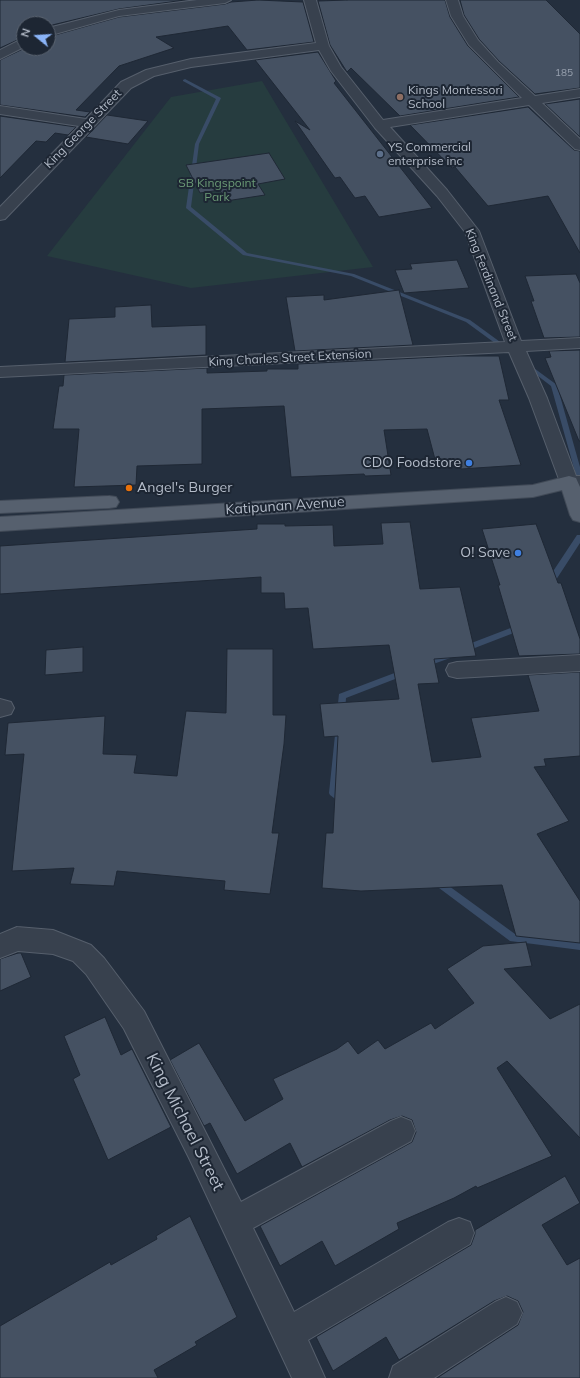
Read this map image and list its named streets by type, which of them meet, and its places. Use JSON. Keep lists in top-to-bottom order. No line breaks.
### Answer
{"streets":{"main road":["King Ferdinand Street","Katipunan Avenue"],"street":["King George Street","King Charles Street Extension","King Michael Street"]},"crossings":[["King George Street","King Ferdinand Street"],["King Ferdinand Street","King Charles Street Extension"],["King Ferdinand Street","Katipunan Avenue"]],"parks":["SB Kingspoint Park"],"places":["Kings Montessori School","YS Commercial enterprise inc","CDO Foodstore","Angel's Burger","O! Save"],"house_numbers":["185"],"north":"left"}
